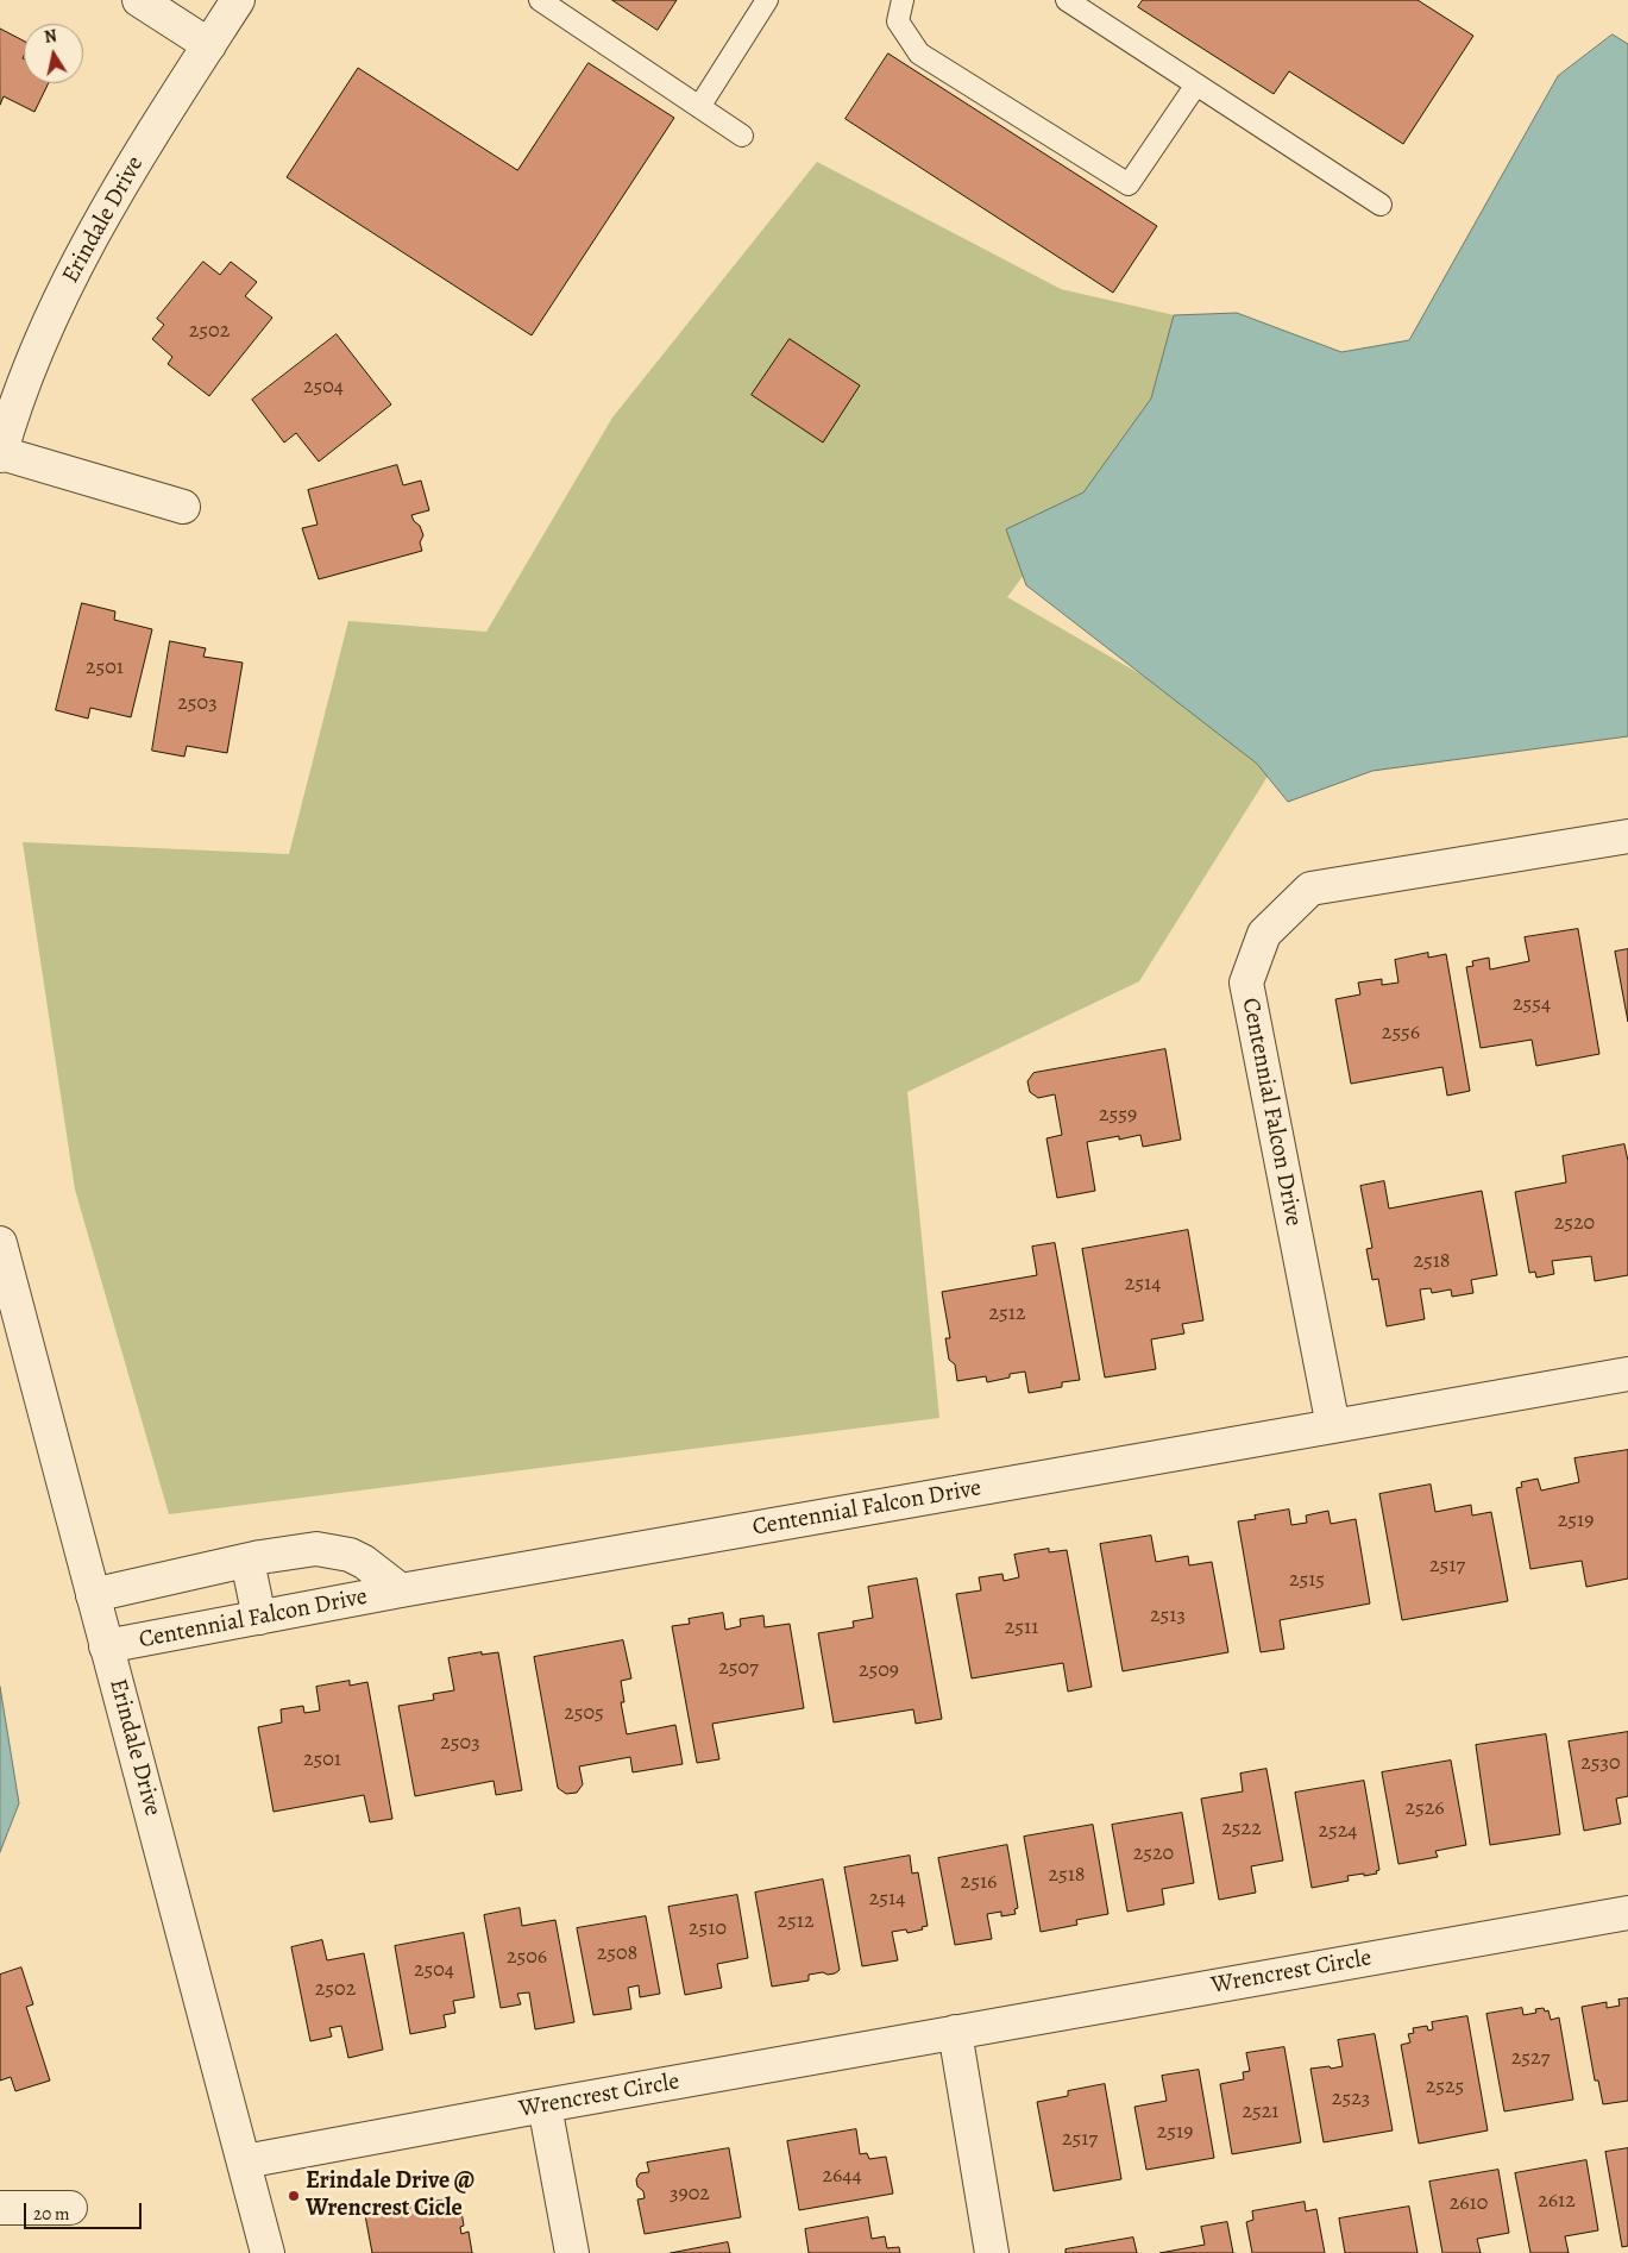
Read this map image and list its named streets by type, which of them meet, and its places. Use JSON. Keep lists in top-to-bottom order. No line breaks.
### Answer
{"streets":{"street":["Erindale Drive","Centennial Falcon Drive","Wrencrest Circle"]},"crossings":[["Erindale Drive","Centennial Falcon Drive"],["Erindale Drive","Wrencrest Circle"]],"places":["Erindale Drive @ Wrencrest Cicle"],"house_numbers":["2502","2504","2501","2503","2554","2556","2559","2520","2518","2514","2512","2519","2517","2515","2513","2511","2507","2509","2505","2503","2501","2530","2526","2522","2524","2520","2518","2516","2514","2512","2510","2508","2506","2504","2502","2527","2525","2523","2521","2519","2517","2644","3902","2612","2610"],"scale_bar":"20 m","north":"top"}
